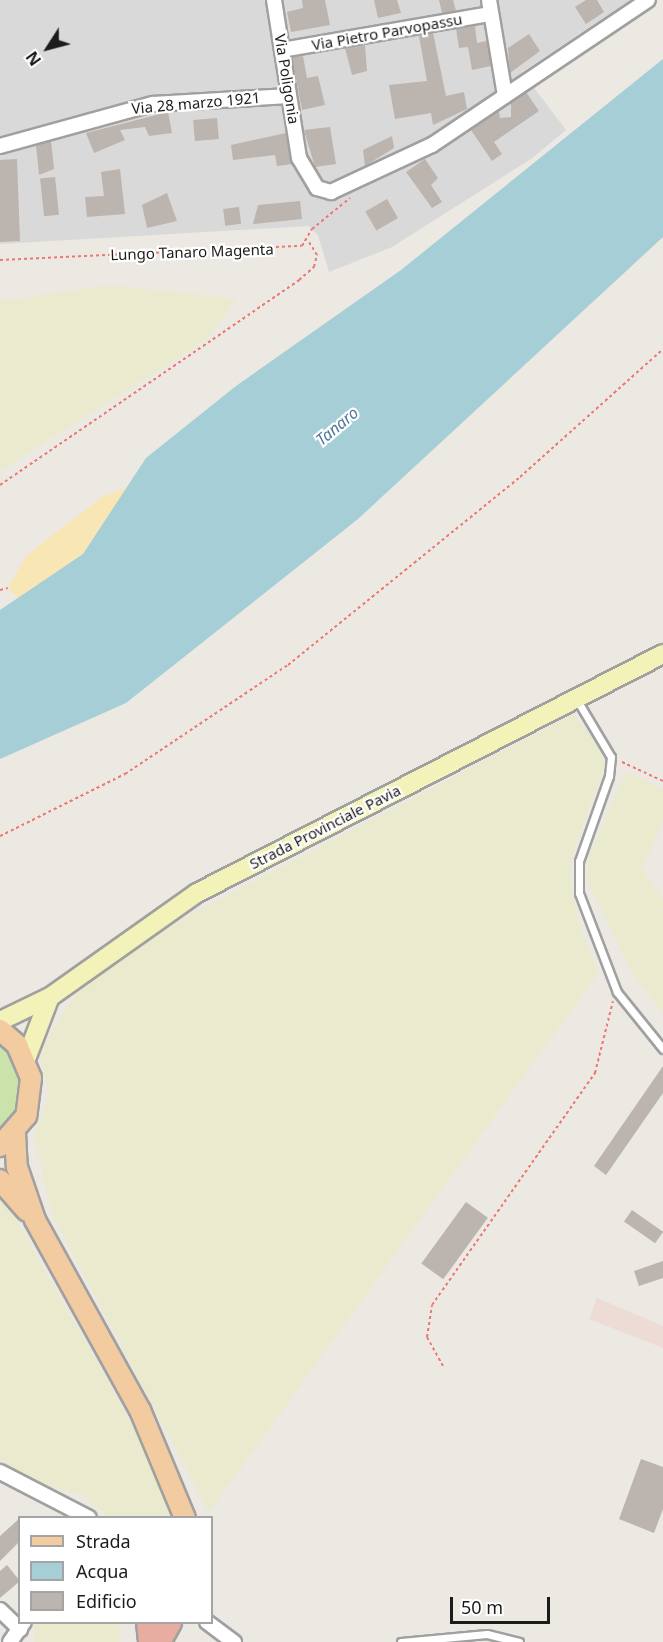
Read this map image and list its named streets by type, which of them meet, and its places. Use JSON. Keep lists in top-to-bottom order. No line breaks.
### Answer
{"streets":{"main road":["Strada Provinciale Pavia"],"street":["Via Pietro Parvopassu","Via Poligonia","Via 28 marzo 1921"],"path":["Lungo Tanaro Magenta"]},"crossings":[["Via Pietro Parvopassu","Via Poligonia"],["Via Poligonia","Via 28 marzo 1921"]],"water":["Tanaro"],"legend":["Strada","Acqua","Edificio"],"scale_bar":"50 m","north":"bottom left"}
